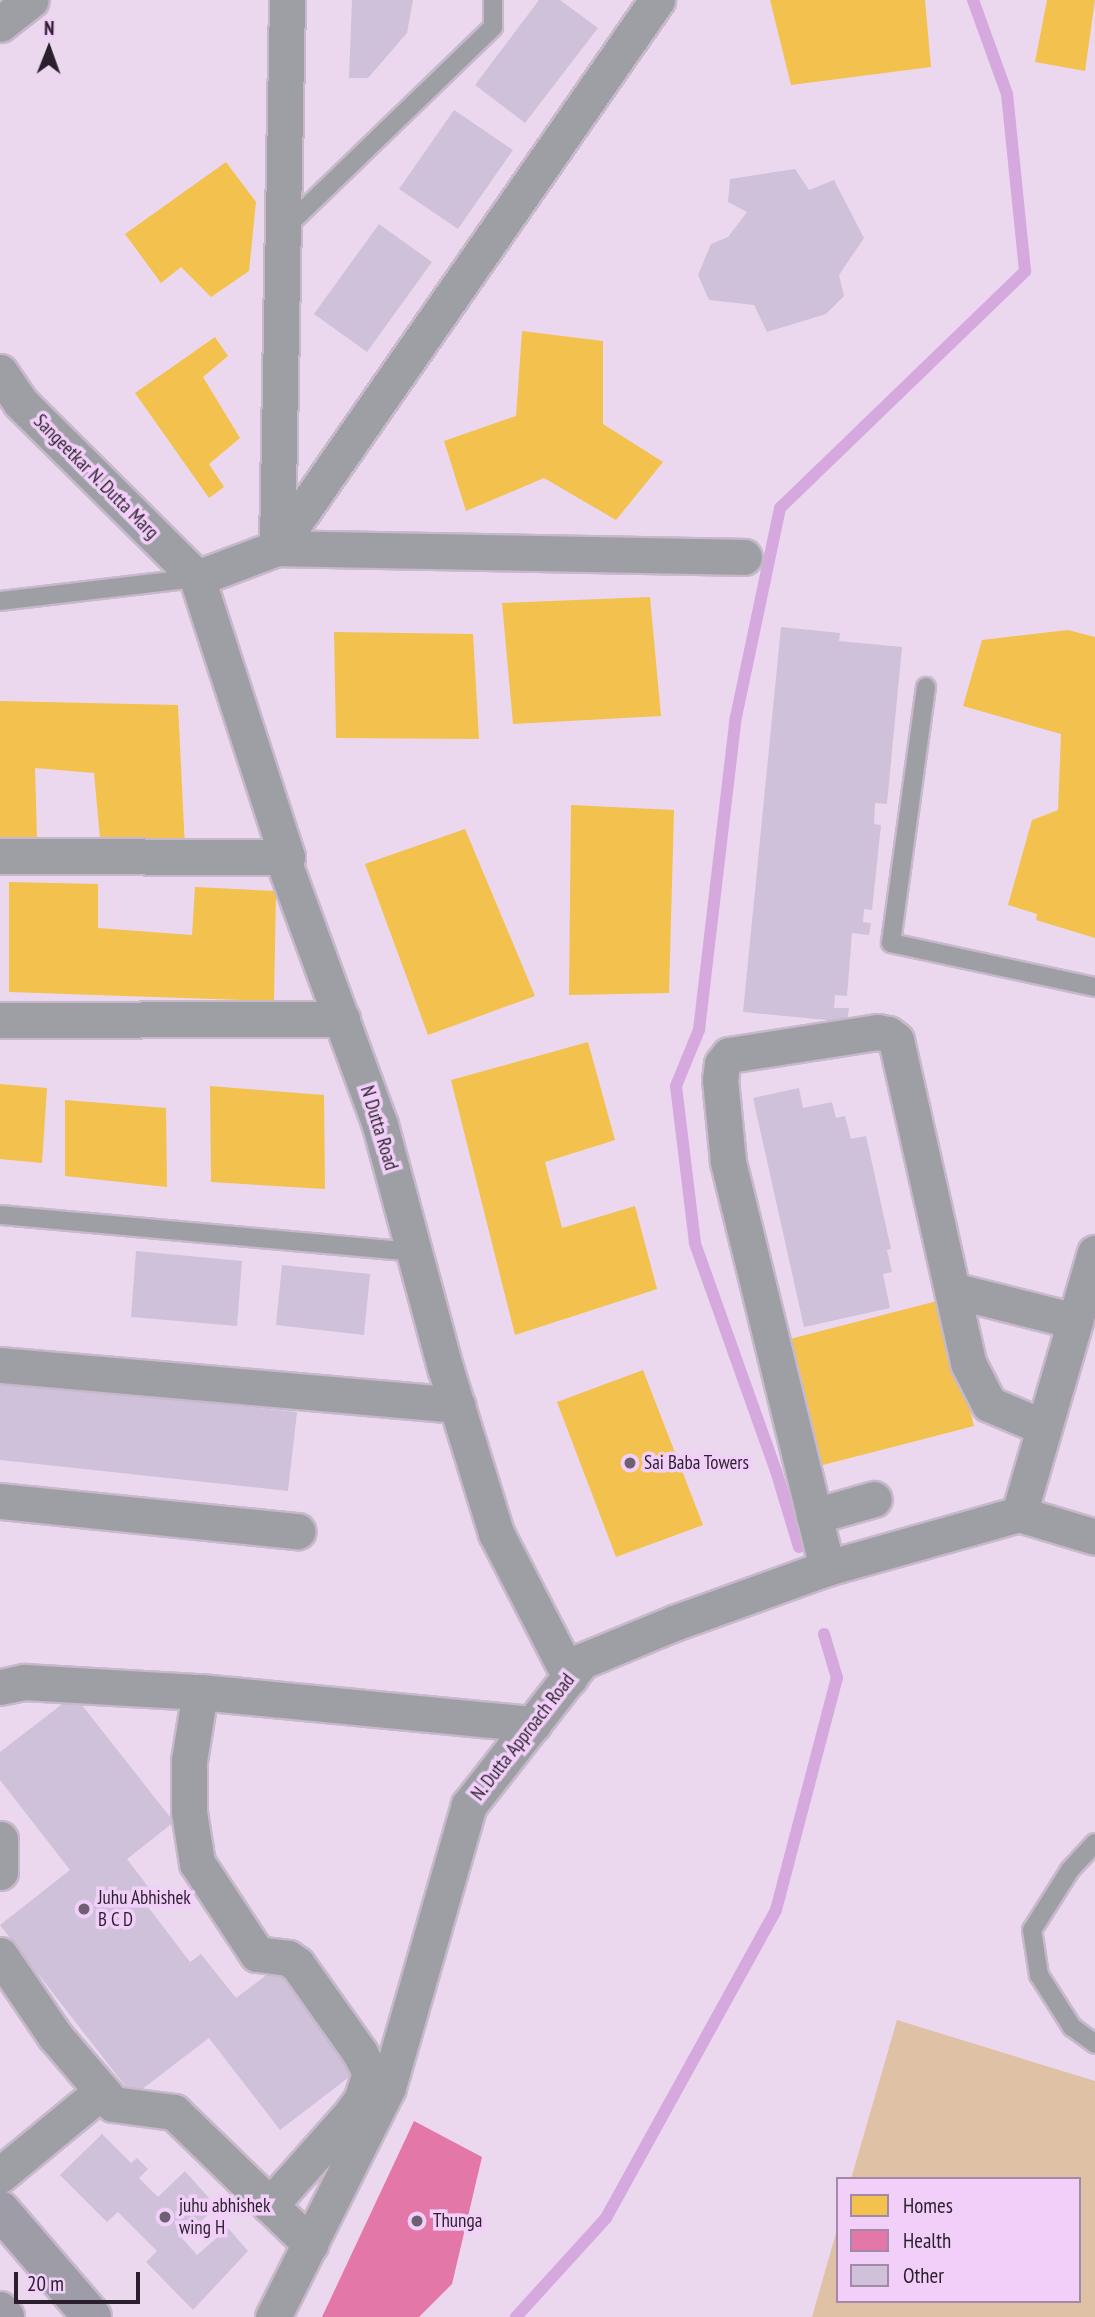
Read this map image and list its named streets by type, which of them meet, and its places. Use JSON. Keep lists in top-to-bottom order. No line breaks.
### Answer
{"streets":{"street":["Sangeetkar N. Dutta Marg","N Dutta Road","N. Dutta Approach Road"]},"crossings":[["Sangeetkar N. Dutta Marg","N Dutta Road"],["N Dutta Road","N. Dutta Approach Road"]],"places":["Sai Baba Towers","Juhu Abhishek B C D","juhu abhishek wing H","Thunga"],"legend":["Homes","Health","Other"],"scale_bar":"20 m","north":"top"}
